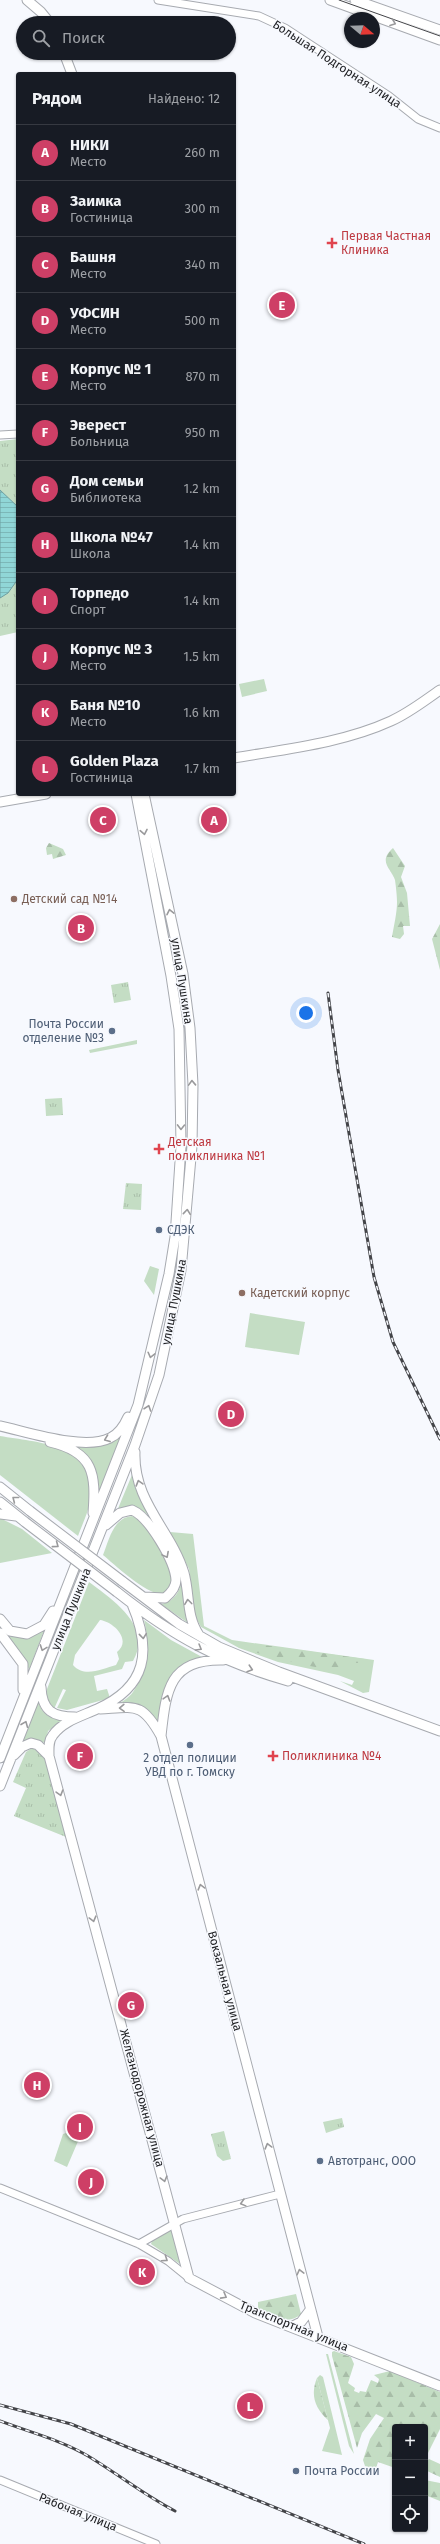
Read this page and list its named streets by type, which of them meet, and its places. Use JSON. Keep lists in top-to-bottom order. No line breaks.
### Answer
{"streets":{"main road":["улица Пушкина","Вокзальная улица","Железнодорожная улица","Транспортная улица"],"street":["Большая Подгорная улица","Рабочая улица"]},"crossings":[["Вокзальная улица","Транспортная улица"],["Железнодорожная улица","Транспортная улица"]],"one_way":["Вокзальная улица","Железнодорожная улица","Транспортная улица"],"places":{"health":["Первая Частная Клиника","Детская поликлиника №1","Поликлиника №4"],"other":["Детский сад №14","Почта России отделение №3","СДЭК","Кадетский корпус","2 отдел полиции УВД по г. Томску","Автотранс, ООО","Почта России"]},"north":"right","page":{"search":"Поиск","heading":["Рядом","Найдено: 12"],"list":[{"mark":"A","name":"НИКИ","note":"Место","value":"260 m"},{"mark":"B","name":"Заимка","note":"Гостиница","value":"300 m"},{"mark":"C","name":"Башня","note":"Место","value":"340 m"},{"mark":"D","name":"УФСИН","note":"Место","value":"500 m"},{"mark":"E","name":"Корпус № 1","note":"Место","value":"870 m"},{"mark":"F","name":"Эверест","note":"Больница","value":"950 m"},{"mark":"G","name":"Дом семьи","note":"Библиотека","value":"1.2 km"},{"mark":"H","name":"Школа №47","note":"Школа","value":"1.4 km"},{"mark":"I","name":"Торпедо","note":"Спорт","value":"1.4 km"},{"mark":"J","name":"Корпус № 3","note":"Место","value":"1.5 km"},{"mark":"K","name":"Баня №10","note":"Место","value":"1.6 km"},{"mark":"L","name":"Golden Plaza","note":"Гостиница","value":"1.7 km"}],"pins":["E","A","C","B","D","F","G","H","I","J","K","L"],"map_buttons":["+","−"]}}
